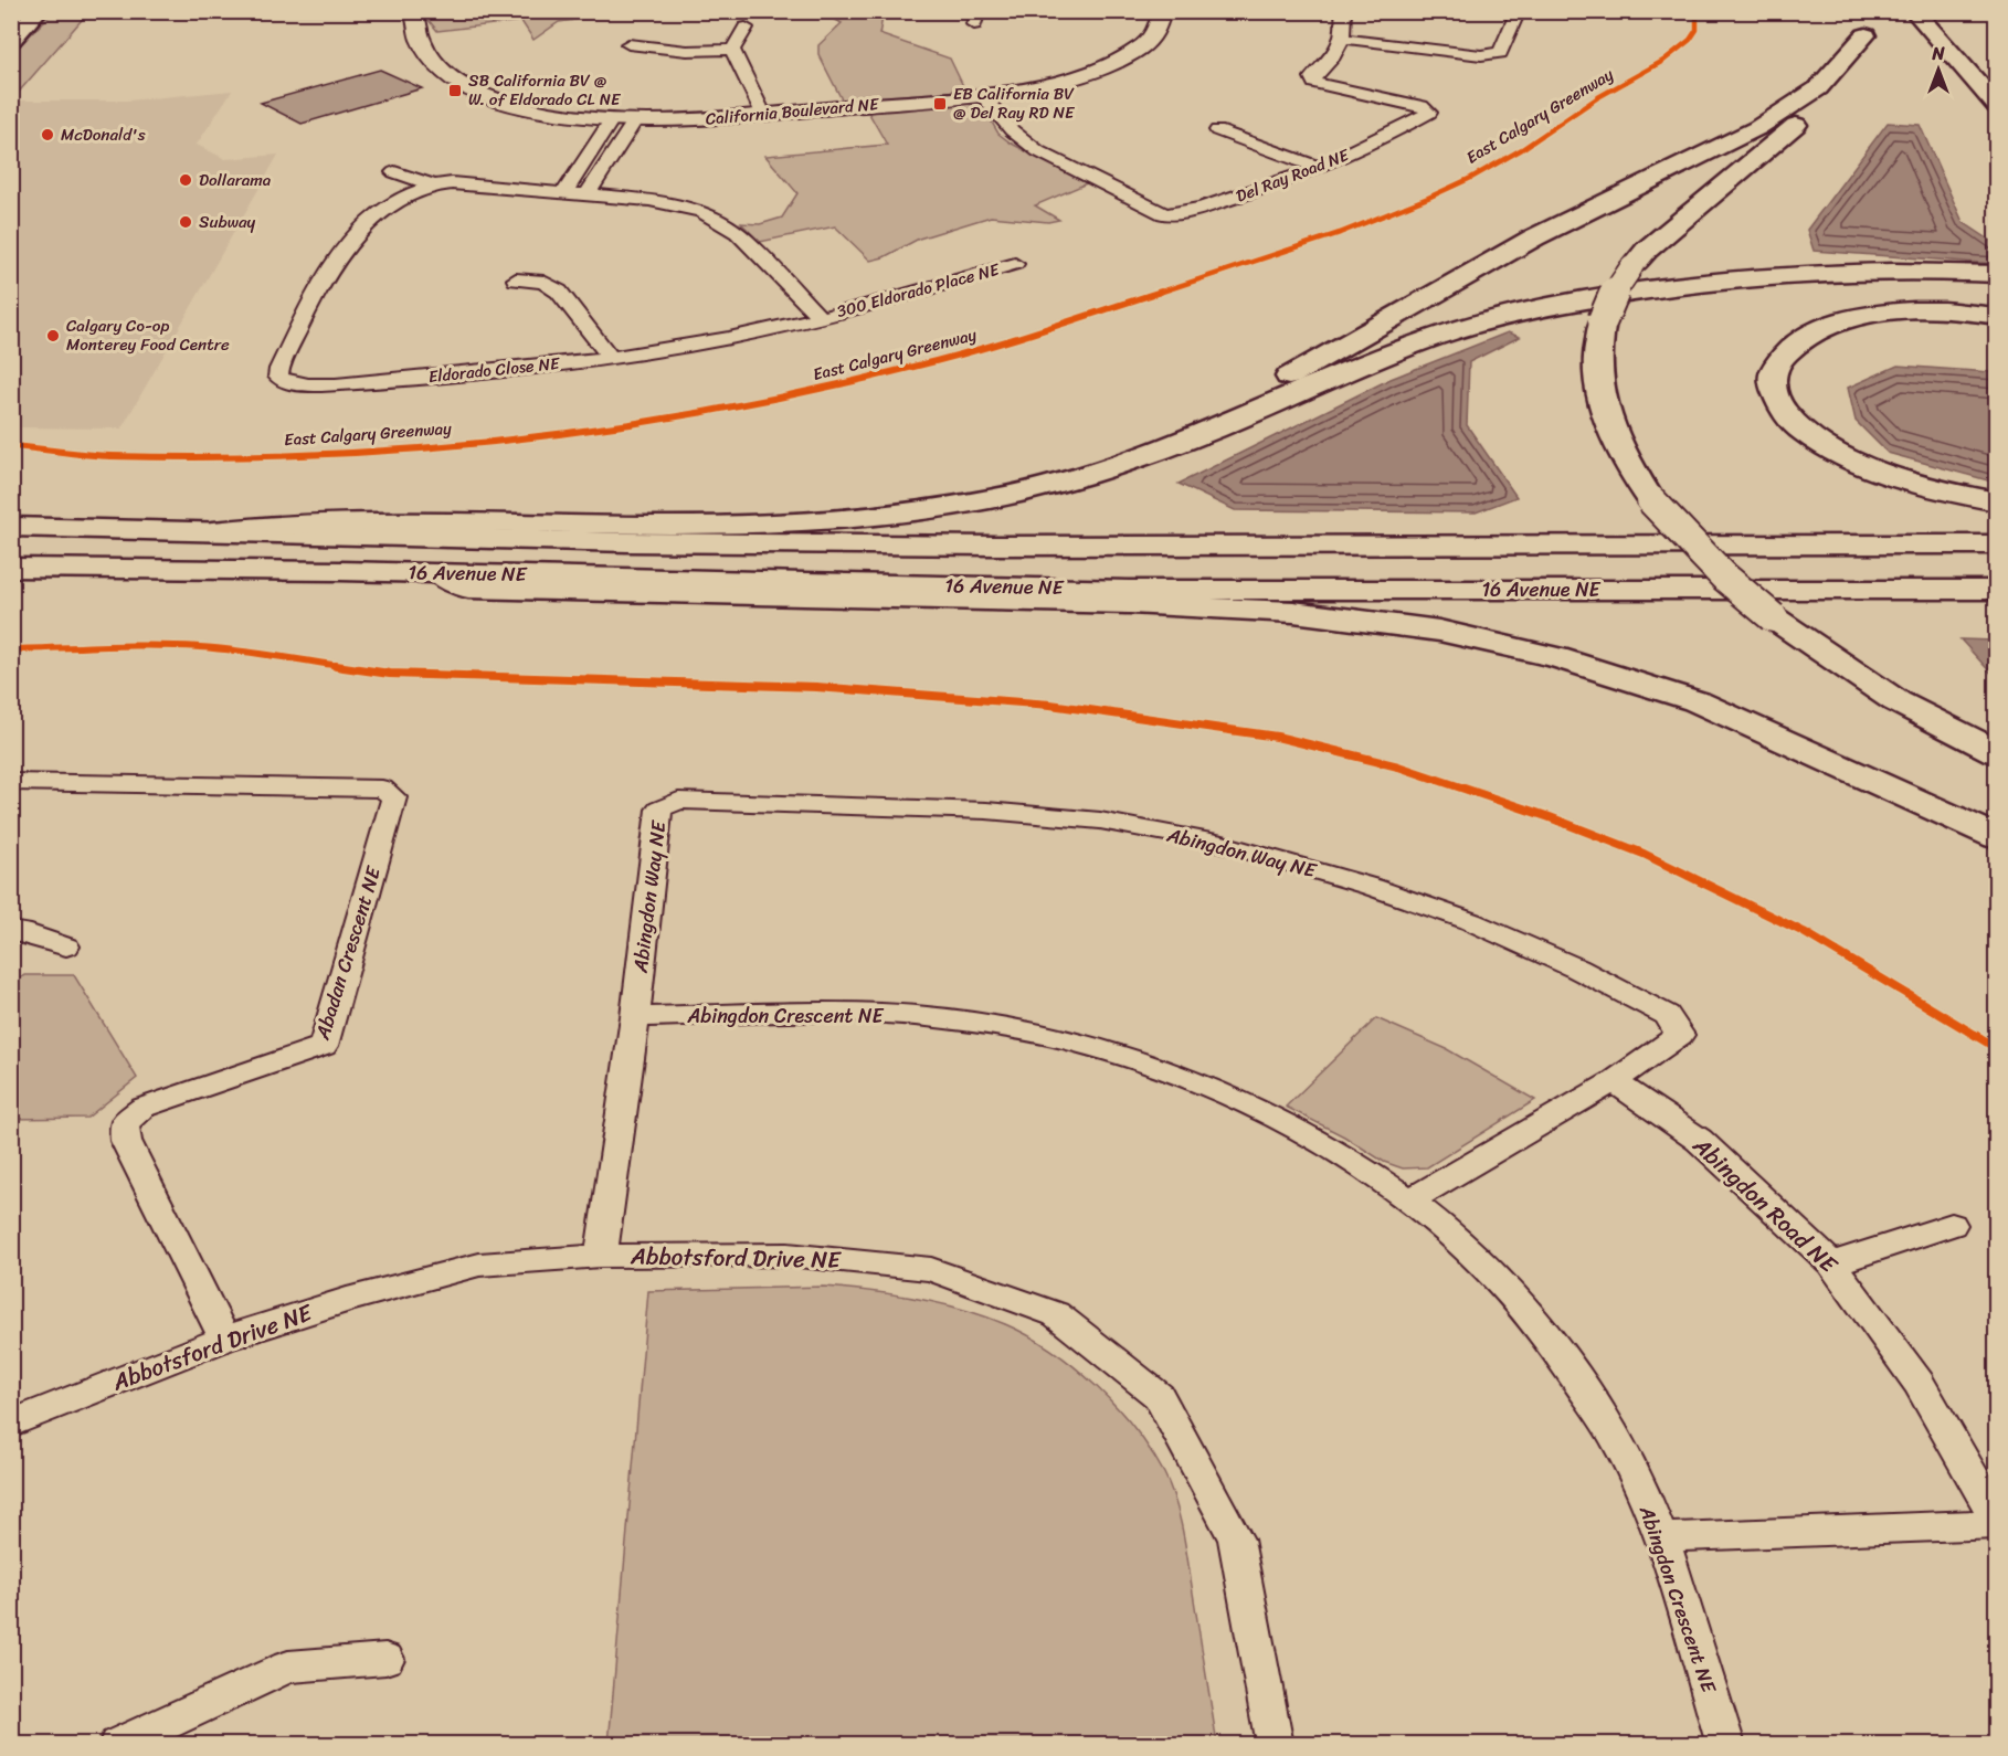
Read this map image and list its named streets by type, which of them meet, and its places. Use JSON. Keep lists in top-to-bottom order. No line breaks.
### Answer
{"streets":{"main road":["16 Avenue NE"],"street":["California Boulevard NE","Del Ray Road NE","300 Eldorado Place NE","Eldorado Close NE","Abingdon Way NE","Abadan Crescent NE","Abingdon Crescent NE","Abingdon Road NE","Abbotsford Drive NE"],"cycle path":["East Calgary Greenway"]},"crossings":[["California Boulevard NE","Del Ray Road NE"],["300 Eldorado Place NE","Eldorado Close NE"],["Abingdon Way NE","Abingdon Crescent NE"],["Abingdon Way NE","Abingdon Road NE"],["Abadan Crescent NE","Abbotsford Drive NE"],["Abingdon Crescent NE","Abingdon Road NE"]],"places":{"transit":["SB California BV @ W. of Eldorado CL NE","EB California BV @ Del Ray RD NE"],"other":["McDonald's","Dollarama","Subway","Calgary Co-op Monterey Food Centre"]},"north":"top"}
